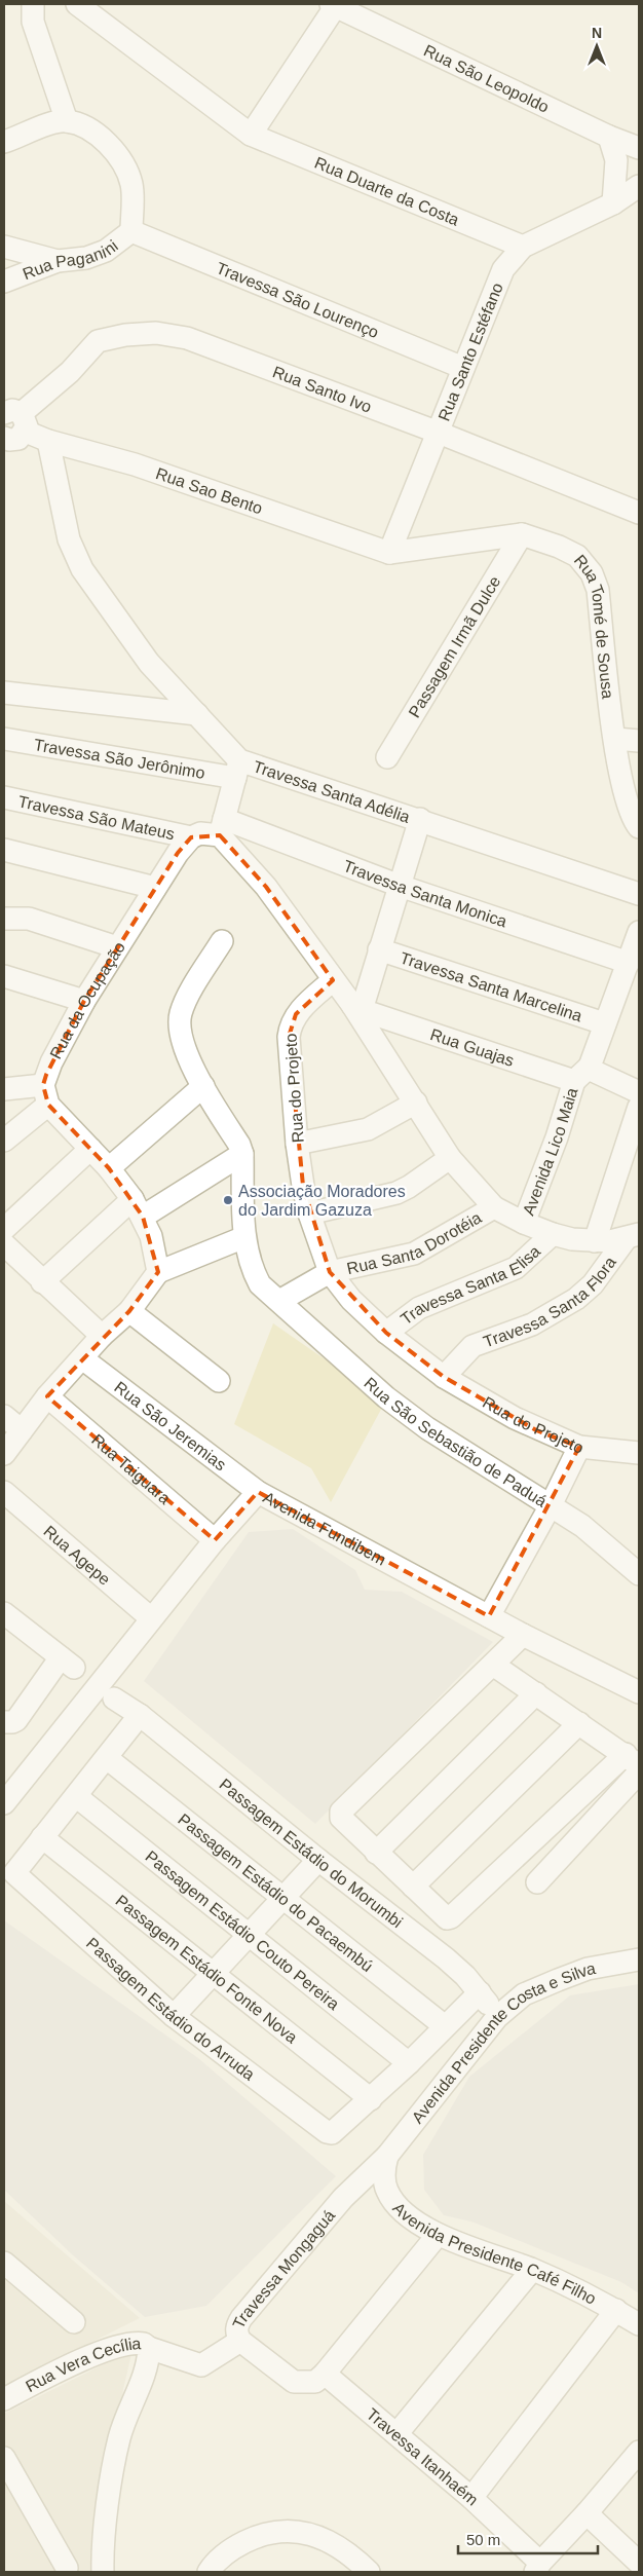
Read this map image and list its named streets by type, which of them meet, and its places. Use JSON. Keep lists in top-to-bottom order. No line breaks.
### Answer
{"streets":{"street":["Rua São Leopoldo","Rua Duarte da Costa","Rua Paganini","Travessa São Lourenço","Rua Santo Estéfano","Rua Santo Ivo","Rua Sao Bento","Rua Tomé de Sousa","Passagem Irmã Dulce","Travessa São Jerônimo","Travessa Santa Adélia","Travessa São Mateus","Travessa Santa Monica","Travessa Santa Marcelina","Rua da Ocupação","Rua Guajas","Rua do Projeto","Avenida Lico Maia","Rua Santa Dorotéia","Travessa Santa Elisa","Travessa Santa Flora","Rua São Jeremias","Rua São Sebastião de Paduá","Rua Taiguara","Avenida Fundibem","Rua Agepe","Passagem Estádio do Morumbi","Passagem Estádio do Pacaembú","Passagem Estádio Couto Pereira","Passagem Estádio Fonte Nova","Passagem Estádio do Arruda","Avenida Presidente Costa e Silva","Avenida Presidente Café Filho","Travessa Mongaguá","Rua Vera Cecília","Travessa Itanhaém"]},"crossings":[["Rua Duarte da Costa","Rua Santo Estéfano"],["Rua Paganini","Travessa São Lourenço"],["Travessa São Lourenço","Rua Santo Estéfano"],["Rua Santo Estéfano","Rua Santo Ivo"],["Rua Santo Estéfano","Rua Sao Bento"],["Rua Santo Estéfano","Rua Tomé de Sousa"],["Rua Santo Ivo","Rua Sao Bento"],["Rua Sao Bento","Rua Tomé de Sousa"],["Rua Sao Bento","Travessa Santa Adélia"],["Rua Tomé de Sousa","Passagem Irmã Dulce"],["Travessa São Jerônimo","Travessa Santa Adélia"],["Travessa São Mateus","Rua da Ocupação"],["Rua Guajas","Avenida Lico Maia"],["Rua do Projeto","Rua Santa Dorotéia"],["Rua do Projeto","Travessa Santa Elisa"],["Rua do Projeto","Travessa Santa Flora"],["Rua Santa Dorotéia","Rua São Sebastião de Paduá"],["Rua São Jeremias","Avenida Fundibem"],["Rua Taiguara","Avenida Fundibem"],["Avenida Fundibem","Rua Agepe"],["Passagem Estádio do Morumbi","Passagem Estádio do Arruda"],["Passagem Estádio do Morumbi","Avenida Presidente Costa e Silva"],["Passagem Estádio do Pacaembú","Passagem Estádio do Arruda"],["Passagem Estádio Couto Pereira","Passagem Estádio do Arruda"],["Passagem Estádio Fonte Nova","Passagem Estádio do Arruda"],["Avenida Presidente Costa e Silva","Avenida Presidente Café Filho"],["Avenida Presidente Costa e Silva","Travessa Mongaguá"],["Avenida Presidente Café Filho","Travessa Mongaguá"],["Travessa Mongaguá","Rua Vera Cecília"],["Travessa Mongaguá","Travessa Itanhaém"]],"places":["Associação Moradores do Jardim Gazuza"],"scale_bar":"50 m","north":"top"}
